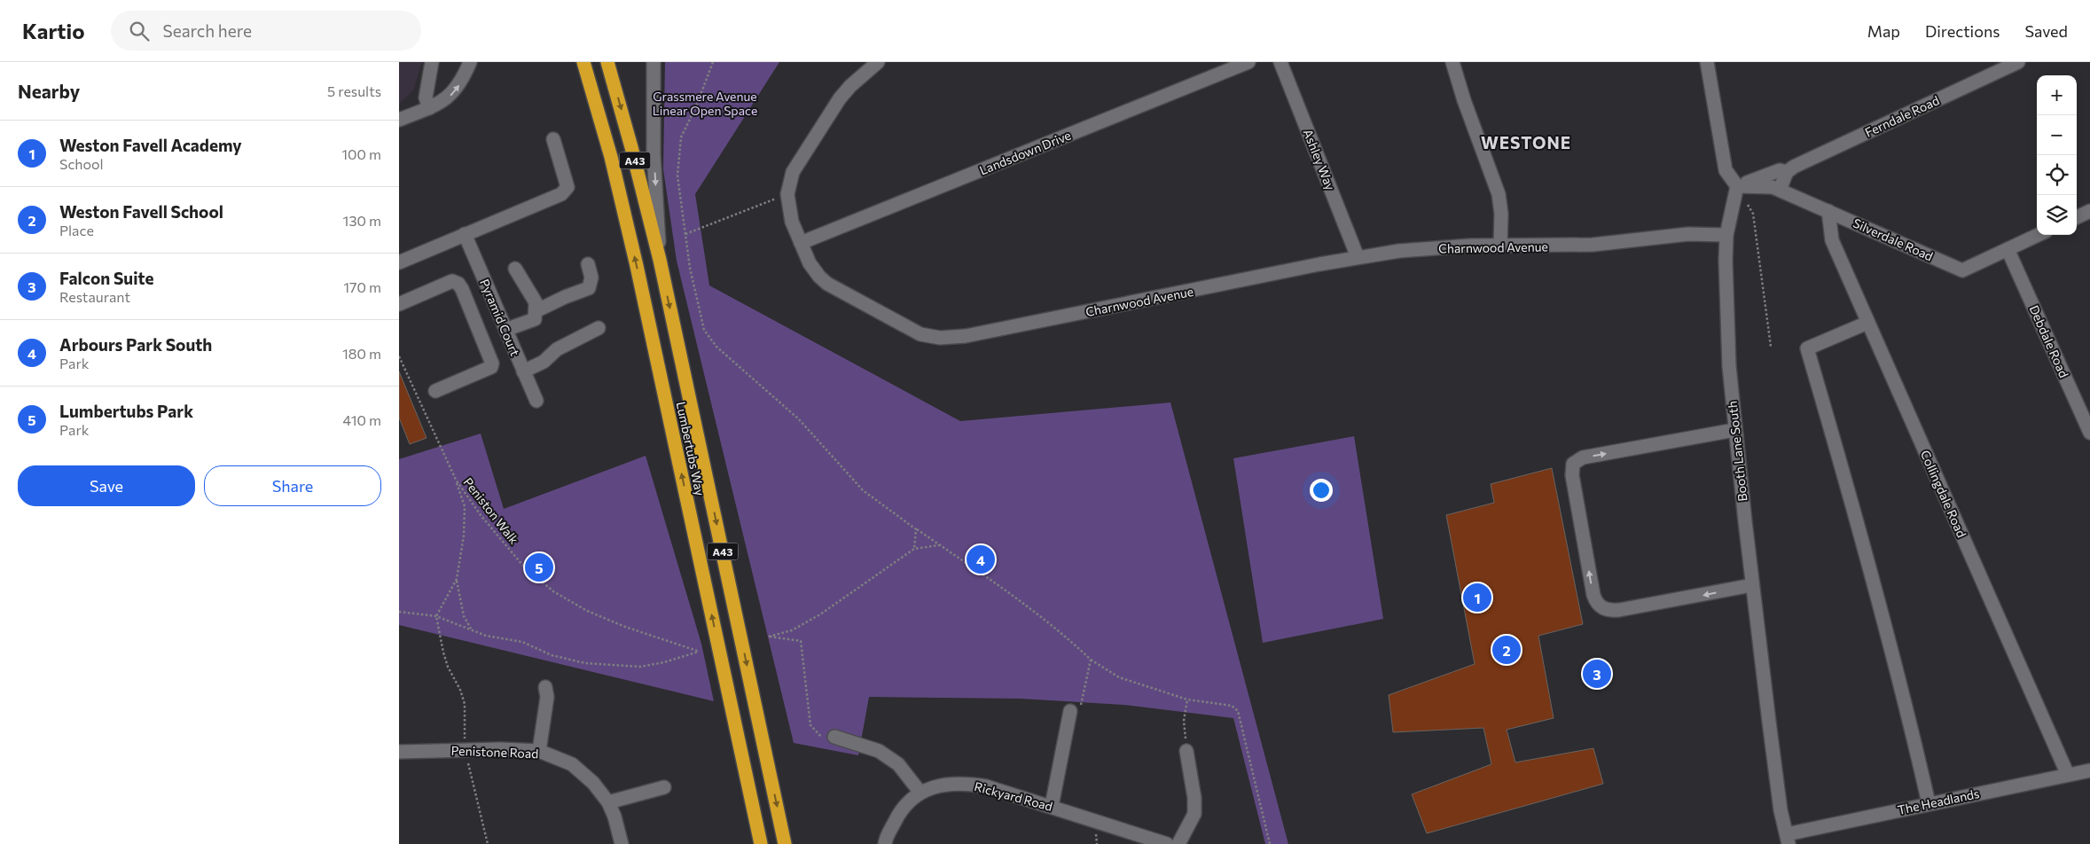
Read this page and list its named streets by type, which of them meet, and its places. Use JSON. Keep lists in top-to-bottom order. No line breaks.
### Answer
{"streets":{"highway":["A43","Lumbertubs Way"],"street":["Ferndale Road","Landsdown Drive","Ashley Way","Silverdale Road","Charnwood Avenue","Pyramid Court","Debdale Road","Booth Lane South","Collingdale Road","Penistone Road","Rickyard Road","The Headlands"],"path":["Peniston Walk"]},"crossings":[["Ferndale Road","Silverdale Road"],["Ferndale Road","Booth Lane South"],["Landsdown Drive","Charnwood Avenue"],["Ashley Way","Charnwood Avenue"],["Silverdale Road","Debdale Road"],["Silverdale Road","Booth Lane South"],["Silverdale Road","Collingdale Road"],["Charnwood Avenue","Booth Lane South"],["Booth Lane South","The Headlands"],["Collingdale Road","The Headlands"]],"districts":["WESTONE"],"parks":["Grassmere Avenue Linear Open Space"],"page":{"header":"Kartio","search":"Search here","nav":["Map","Directions","Saved"],"heading":["Nearby","5 results"],"map_buttons":["+","−"],"list":[{"mark":"1","name":"Weston Favell Academy","note":"School","value":"100 m"},{"mark":"2","name":"Weston Favell School","note":"Place","value":"130 m"},{"mark":"3","name":"Falcon Suite","note":"Restaurant","value":"170 m"},{"mark":"4","name":"Arbours Park South","note":"Park","value":"180 m"},{"mark":"5","name":"Lumbertubs Park","note":"Park","value":"410 m"}],"buttons":["Save","Share"],"pins":["4","5","1","2","3"]}}
